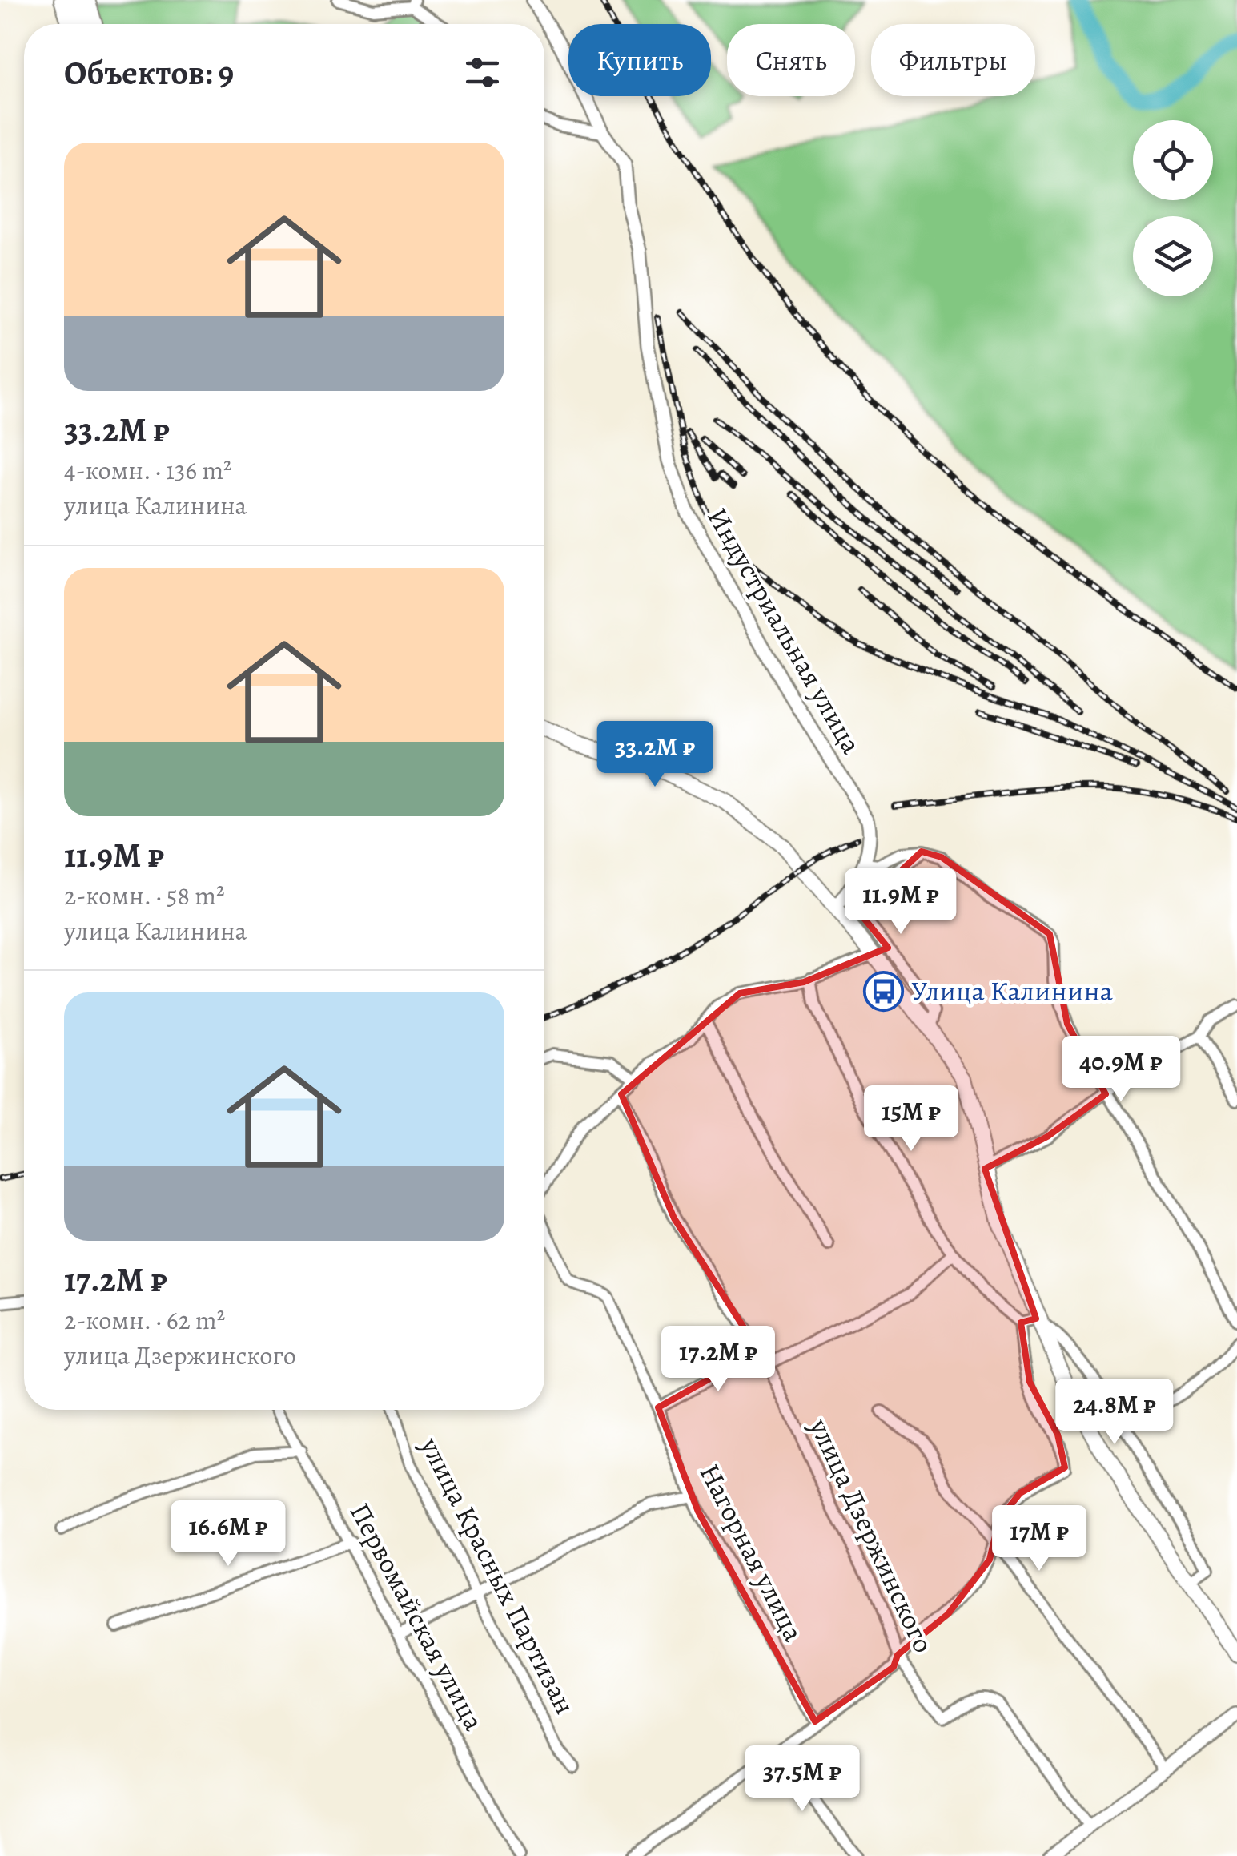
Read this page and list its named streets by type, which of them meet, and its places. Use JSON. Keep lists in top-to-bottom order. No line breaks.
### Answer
{"streets":{"street":["Индустриальная улица","улица Дзержинского","Нагорная улица","улица Красных Партизан","Первомайская улица"]},"places":{"bus stop":["Улица Калинина"]},"page":{"chip":["Купить","Снять","Фильтры"],"heading":"Объектов: 9","list":[{"name":"33.2M ₽","note":"4-комн. · 136 m² · улица Калинина"},{"name":"11.9M ₽","note":"2-комн. · 58 m² · улица Калинина"},{"name":"17.2M ₽","note":"2-комн. · 62 m² · улица Дзержинского"}],"price":["33.2M ₽","11.9M ₽","40.9M ₽","15M ₽","17.2M ₽","24.8M ₽","16.6M ₽","17M ₽","37.5M ₽"]}}
